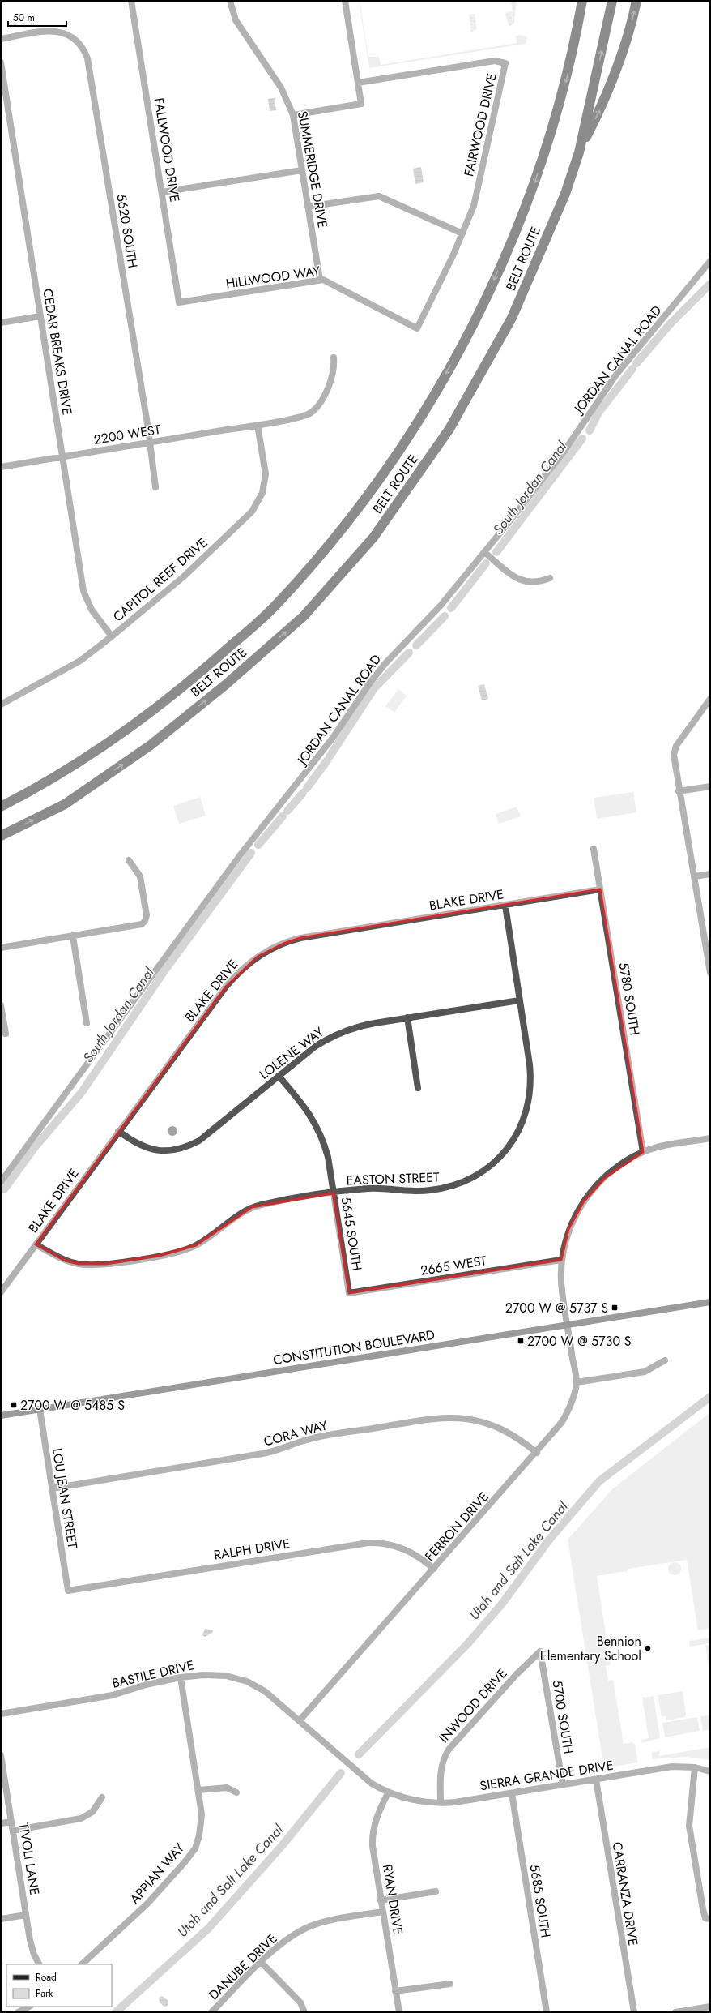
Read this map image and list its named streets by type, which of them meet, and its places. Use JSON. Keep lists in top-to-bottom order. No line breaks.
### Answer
{"streets":{"highway":["BELT ROUTE"],"main road":["CONSTITUTION BOULEVARD"],"street":["FAIRWOOD DRIVE","FALLWOOD DRIVE","SUMMERIDGE DRIVE","5620 SOUTH","HILLWOOD WAY","CEDAR BREAKS DRIVE","JORDAN CANAL ROAD","2200 WEST","CAPITOL REEF DRIVE","BLAKE DRIVE","5780 SOUTH","LOLENE WAY","EASTON STREET","5645 SOUTH","2665 WEST","CORA WAY","LOU JEAN STREET","FERRON DRIVE","RALPH DRIVE","BASTILE DRIVE","INWOOD DRIVE","5700 SOUTH","SIERRA GRANDE DRIVE","TIVOLI LANE","APPIAN WAY","CARRANZA DRIVE","RYAN DRIVE","5685 SOUTH","DANUBE DRIVE"]},"crossings":[["FAIRWOOD DRIVE","HILLWOOD WAY"],["FALLWOOD DRIVE","HILLWOOD WAY"],["SUMMERIDGE DRIVE","HILLWOOD WAY"],["5620 SOUTH","2200 WEST"],["CEDAR BREAKS DRIVE","2200 WEST"],["CEDAR BREAKS DRIVE","CAPITOL REEF DRIVE"],["2200 WEST","CAPITOL REEF DRIVE"],["BLAKE DRIVE","5780 SOUTH"],["BLAKE DRIVE","LOLENE WAY"],["BLAKE DRIVE","EASTON STREET"],["5780 SOUTH","FERRON DRIVE"],["LOLENE WAY","EASTON STREET"],["LOLENE WAY","5645 SOUTH"],["EASTON STREET","5645 SOUTH"],["5645 SOUTH","2665 WEST"],["2665 WEST","FERRON DRIVE"],["CONSTITUTION BOULEVARD","LOU JEAN STREET"],["CONSTITUTION BOULEVARD","FERRON DRIVE"],["CORA WAY","LOU JEAN STREET"],["CORA WAY","FERRON DRIVE"],["LOU JEAN STREET","RALPH DRIVE"],["FERRON DRIVE","RALPH DRIVE"],["FERRON DRIVE","BASTILE DRIVE"],["BASTILE DRIVE","SIERRA GRANDE DRIVE"],["BASTILE DRIVE","APPIAN WAY"],["BASTILE DRIVE","RYAN DRIVE"],["INWOOD DRIVE","5700 SOUTH"],["INWOOD DRIVE","SIERRA GRANDE DRIVE"],["5700 SOUTH","SIERRA GRANDE DRIVE"],["SIERRA GRANDE DRIVE","CARRANZA DRIVE"],["SIERRA GRANDE DRIVE","RYAN DRIVE"],["SIERRA GRANDE DRIVE","5685 SOUTH"],["RYAN DRIVE","DANUBE DRIVE"]],"water":["South Jordan Canal","Utah and Salt Lake Canal"],"places":{"transit":["2700 W @ 5737 S","2700 W @ 5730 S","2700 W @ 5485 S"],"other":["Bennion Elementary School"]},"legend":["Road","Park"],"scale_bar":"50 m"}
